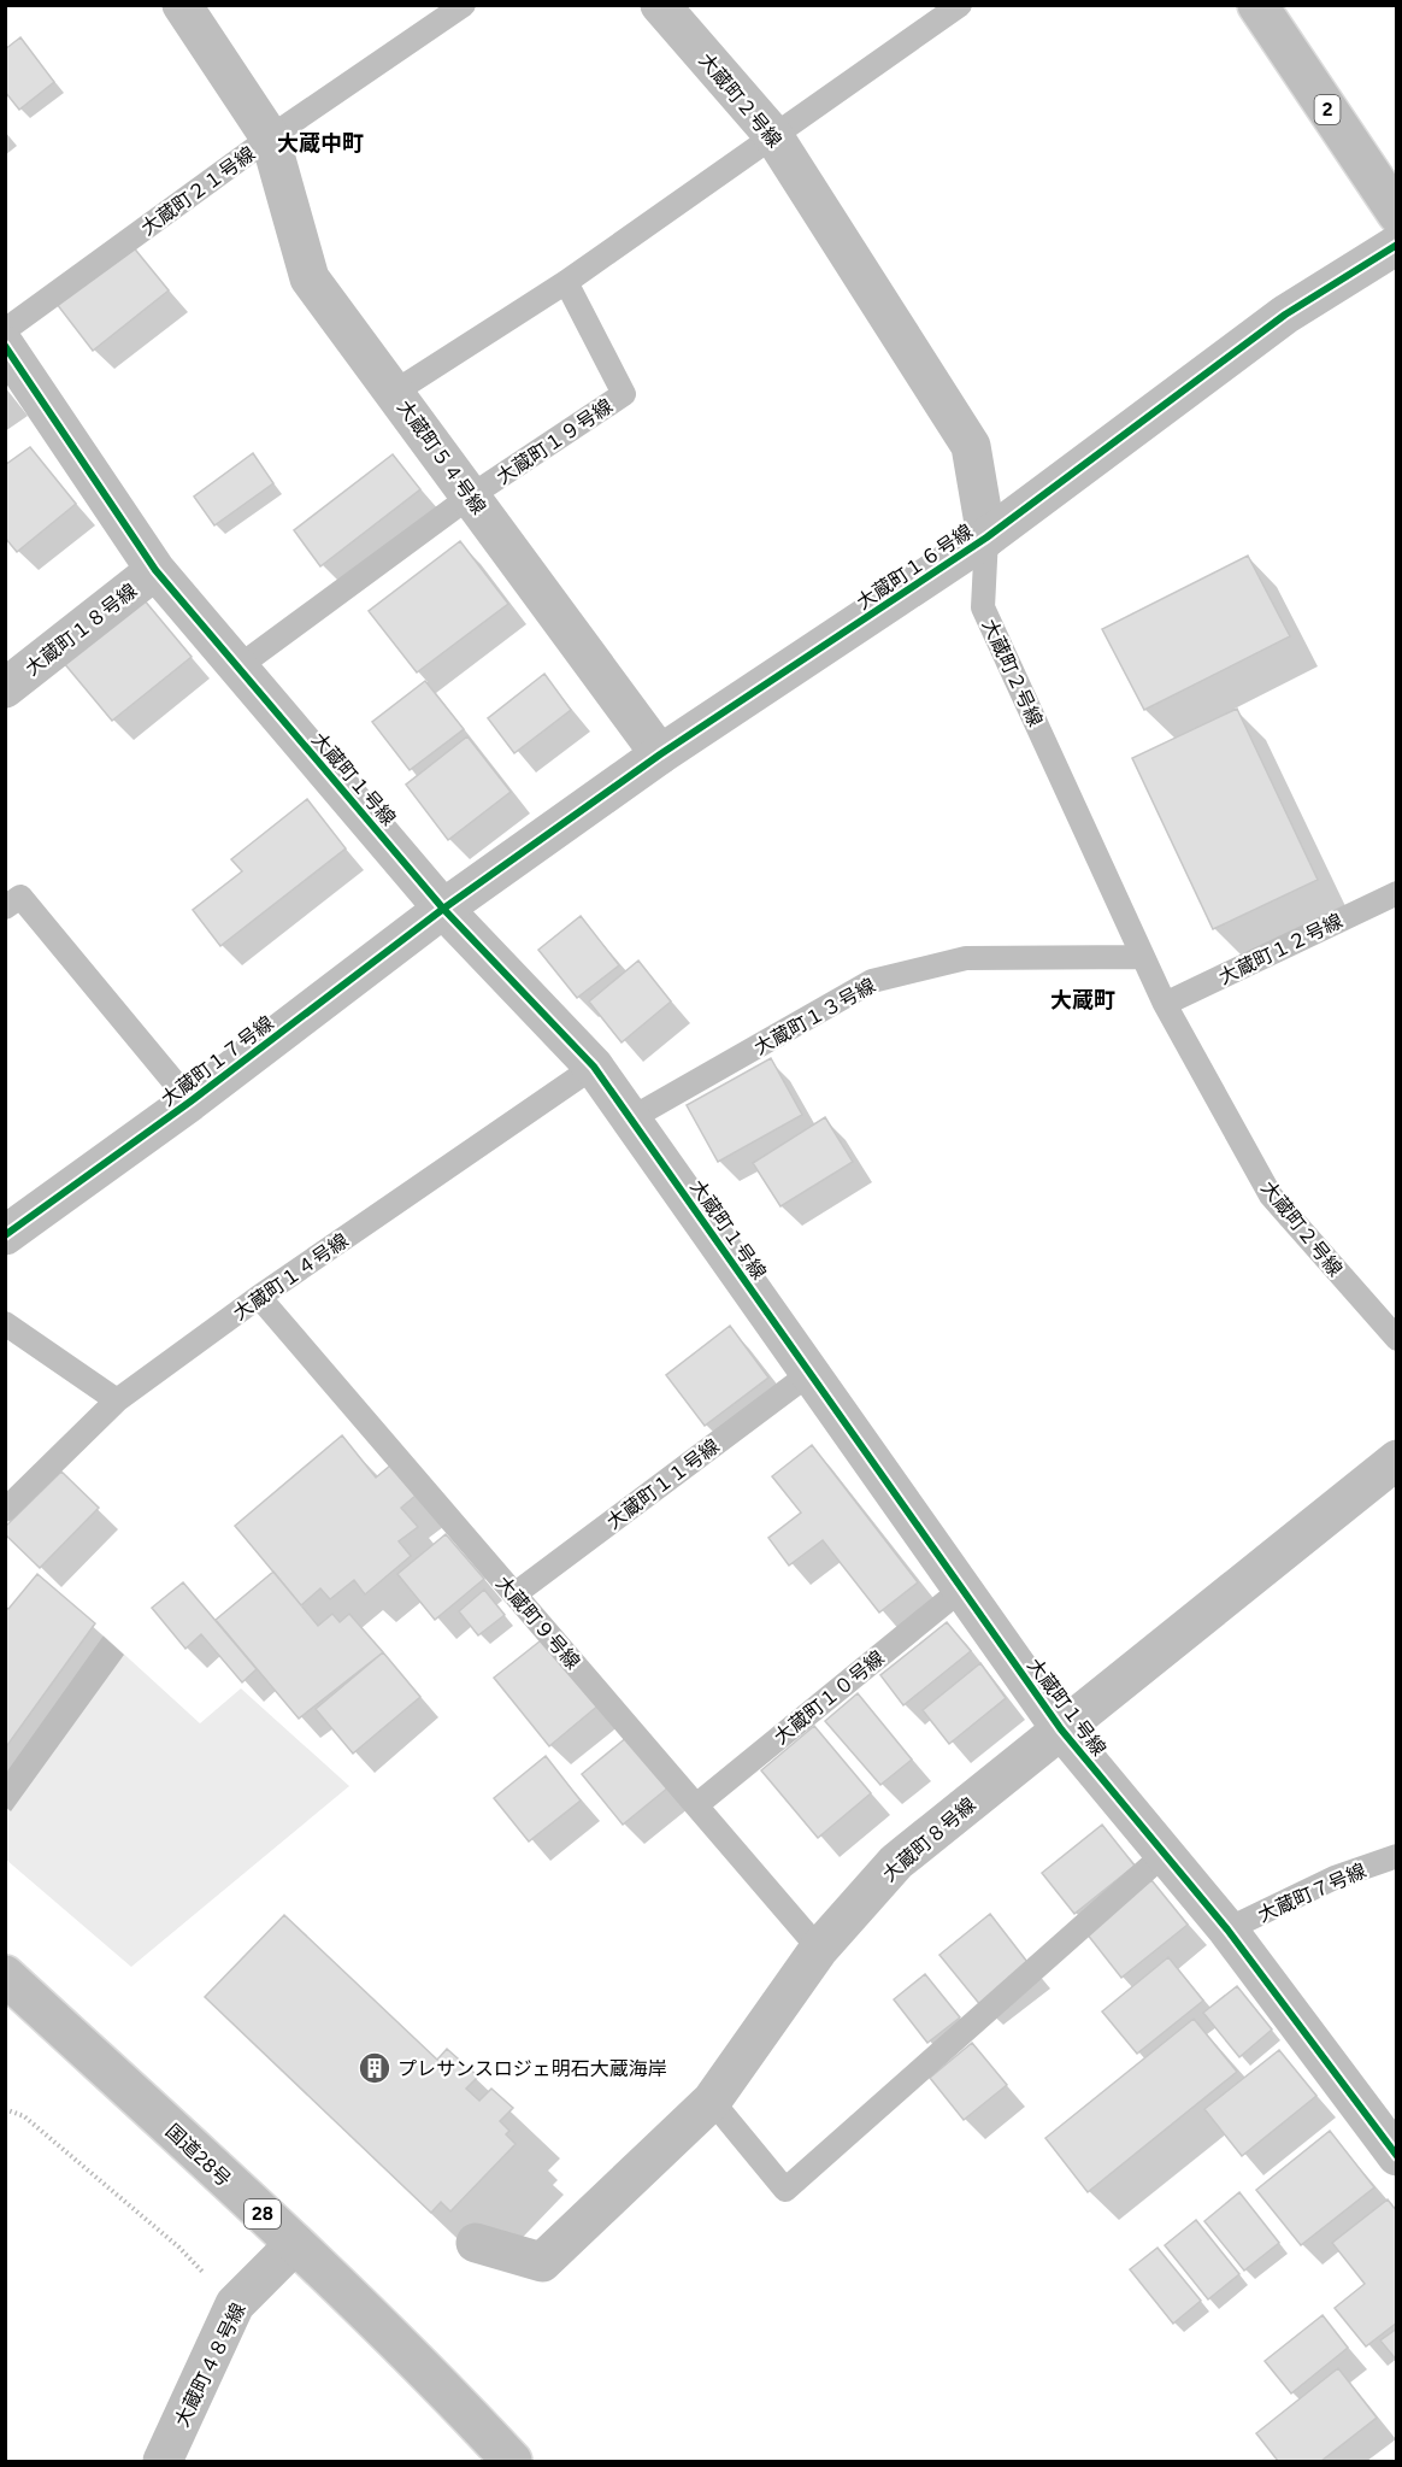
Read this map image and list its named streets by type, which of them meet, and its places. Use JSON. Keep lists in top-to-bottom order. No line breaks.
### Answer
{"streets":{"main road":["大蔵町２号線","2","大蔵町５４号線","大蔵町１６号線","大蔵町１８号線","大蔵町１号線","大蔵町１７号線","大蔵町８号線","国道28号","28","大蔵町４８号線"],"lane":["大蔵町２１号線","大蔵町１９号線","大蔵町１２号線","大蔵町１３号線","大蔵町１４号線","大蔵町１１号線","大蔵町９号線","大蔵町１０号線","大蔵町７号線"]},"crossings":[["大蔵町２号線","大蔵町１６号線"],["大蔵町２号線","大蔵町１２号線"],["大蔵町２号線","大蔵町１３号線"],["大蔵町２１号線","大蔵町５４号線"],["大蔵町１９号線","大蔵町５４号線"],["大蔵町１９号線","大蔵町１号線"],["大蔵町５４号線","大蔵町１６号線"],["大蔵町１６号線","大蔵町１号線"],["大蔵町１６号線","大蔵町１７号線"],["大蔵町１８号線","大蔵町１号線"],["大蔵町１号線","大蔵町１３号線"],["大蔵町１号線","大蔵町１７号線"],["大蔵町１号線","大蔵町１４号線"],["大蔵町１号線","大蔵町１１号線"],["大蔵町１号線","大蔵町１０号線"],["大蔵町１号線","大蔵町８号線"],["大蔵町１号線","大蔵町７号線"],["大蔵町１４号線","大蔵町９号線"],["大蔵町１１号線","大蔵町９号線"],["大蔵町９号線","大蔵町１０号線"],["大蔵町９号線","大蔵町８号線"],["国道28号","大蔵町４８号線"]],"districts":["大蔵中町","大蔵町"],"places":{"building":["プレサンスロジェ明石大蔵海岸"]}}
